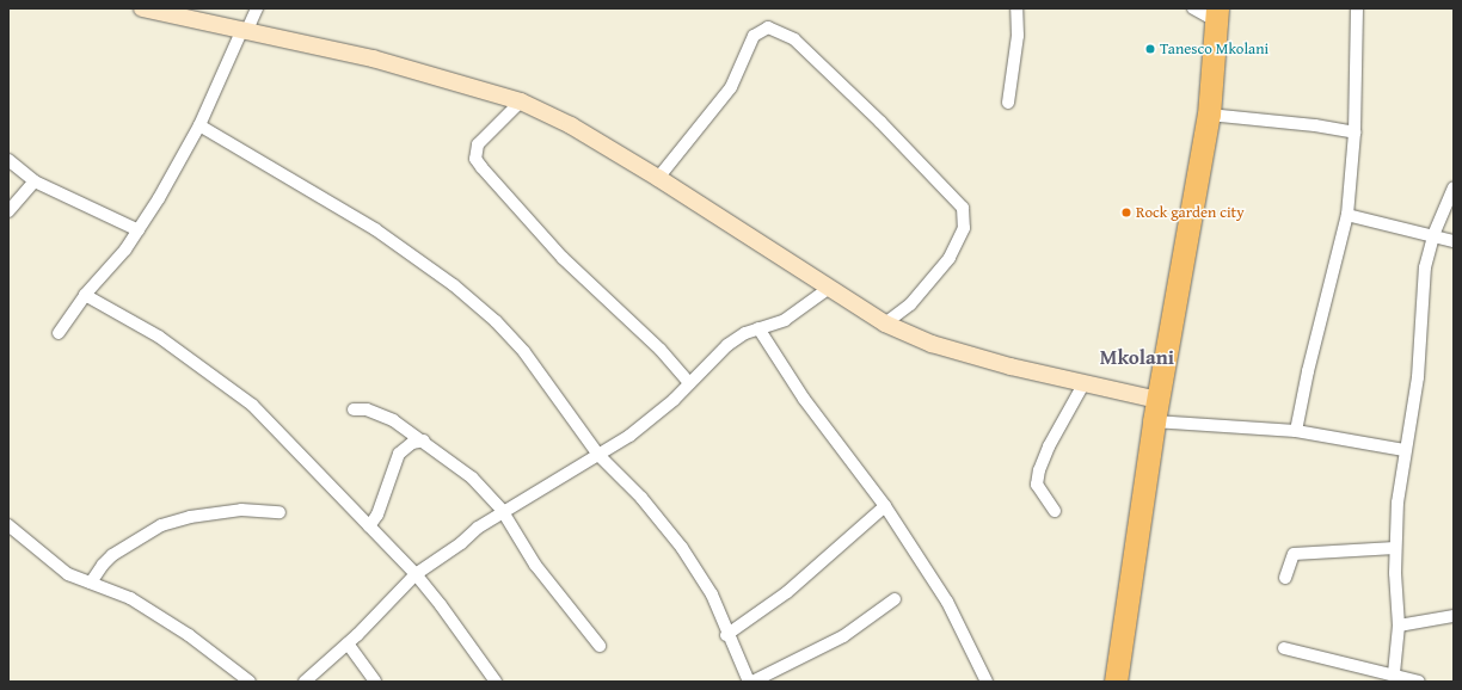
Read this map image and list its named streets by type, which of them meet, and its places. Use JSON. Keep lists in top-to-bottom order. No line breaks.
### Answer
{"districts":["Mkolani"],"places":["Tanesco Mkolani","Rock garden city"]}
